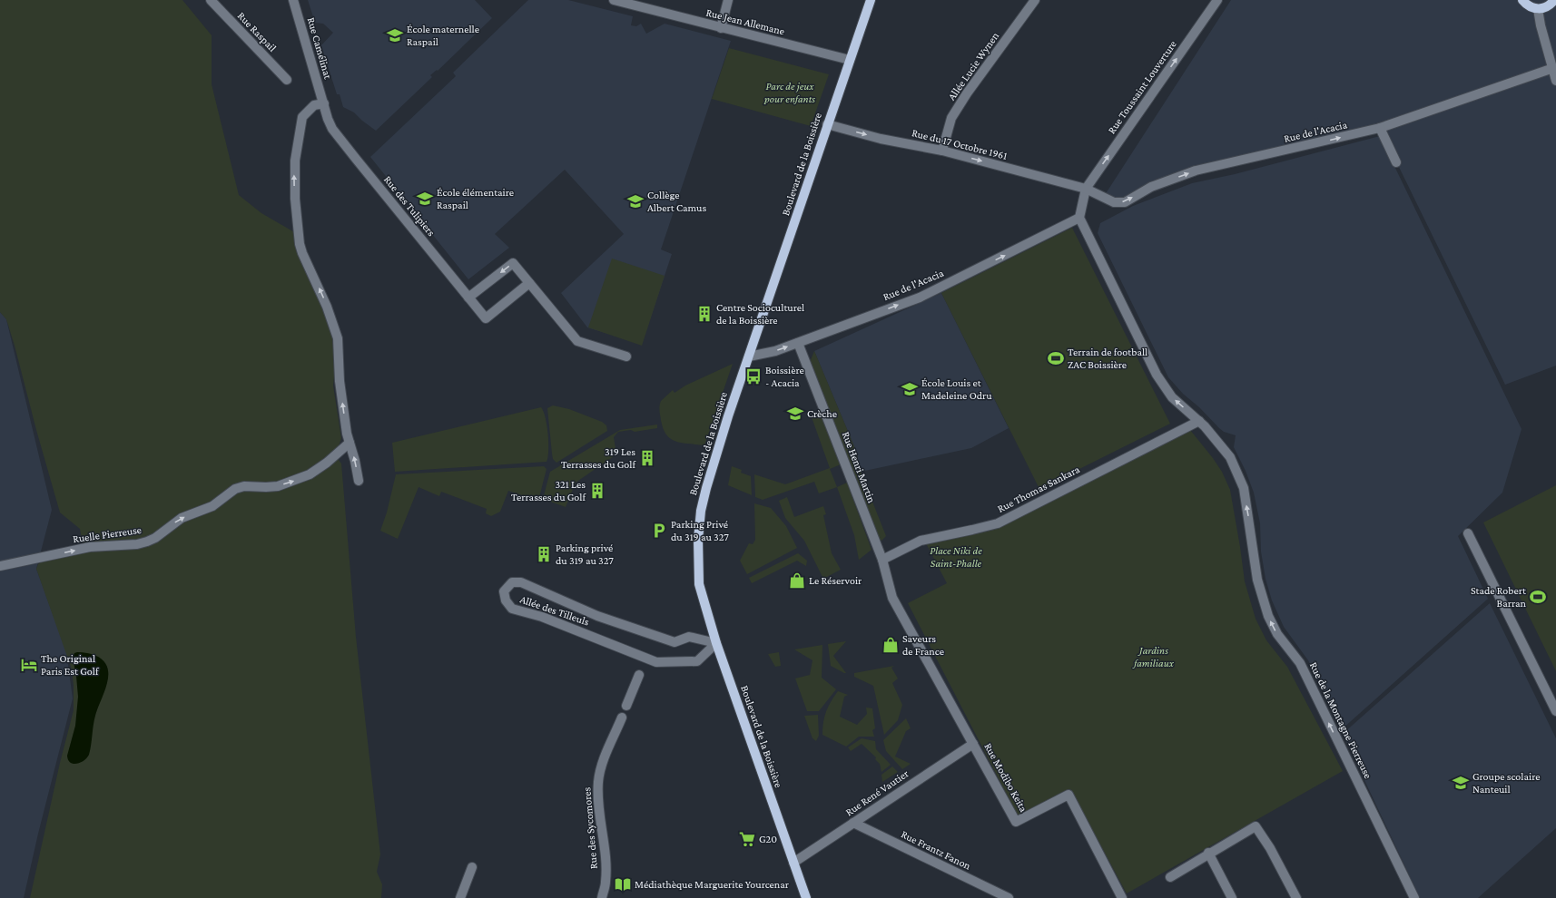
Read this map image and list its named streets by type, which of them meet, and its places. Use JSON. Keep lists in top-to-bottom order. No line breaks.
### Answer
{"streets":{"main road":["Boulevard de la Boissière"],"street":["Rue Jean Allemane","Rue Raspail","Rue Camélinat","Allée Lucie Wynen","Rue Toussaint Louverture","Rue de l'Acacia","Rue du 17 Octobre 1961","Rue des Tulipiers","Rue Henri Martin","Rue Thomas Sankara","Ruelle Pierreuse","Allée des Tilleuls","Rue de la Montagne Pierreuse","Rue Modibo Keita","Rue René Vautier","Rue des Sycomores","Rue Frantz Fanon"]},"crossings":[["Rue Jean Allemane","Boulevard de la Boissière"],["Rue Camélinat","Rue des Tulipiers"],["Allée Lucie Wynen","Rue du 17 Octobre 1961"],["Rue Toussaint Louverture","Rue de l'Acacia"],["Rue Toussaint Louverture","Rue du 17 Octobre 1961"],["Rue de l'Acacia","Rue du 17 Octobre 1961"],["Rue de l'Acacia","Boulevard de la Boissière"],["Rue de l'Acacia","Rue Henri Martin"],["Rue de l'Acacia","Rue de la Montagne Pierreuse"],["Rue du 17 Octobre 1961","Boulevard de la Boissière"],["Boulevard de la Boissière","Allée des Tilleuls"],["Boulevard de la Boissière","Rue René Vautier"],["Rue Henri Martin","Rue Thomas Sankara"],["Rue Henri Martin","Rue Modibo Keita"],["Rue Thomas Sankara","Rue de la Montagne Pierreuse"],["Rue Modibo Keita","Rue René Vautier"],["Rue René Vautier","Rue Frantz Fanon"]],"one_way":["Rue Toussaint Louverture","Rue de l'Acacia","Rue du 17 Octobre 1961","Ruelle Pierreuse","Rue de la Montagne Pierreuse"],"parks":["Parc de jeux pour enfants","Place Niki de Saint-Phalle","Jardins familiaux"],"places":{"school or university":["École maternelle Raspail","École élémentaire Raspail","Collège Albert Camus","École Louis et Madeleine Odru","Crèche","Groupe scolaire Nanteuil"],"building":["Centre Socioculturel de la Boissière","319 Les Terrasses du Golf","321 Les Terrasses du Golf","Parking privé du 319 au 327"],"sports":["Terrain de football ZAC Boissière","Stade Robert Barran"],"bus stop":["Boissière - Acacia"],"parking":["Parking Privé du 319 au 327"],"shop":["Le Réservoir","Saveurs de France"],"hotel":["The Original Paris Est Golf"],"supermarket":["G20"],"library":["Médiathèque Marguerite Yourcenar"]}}
